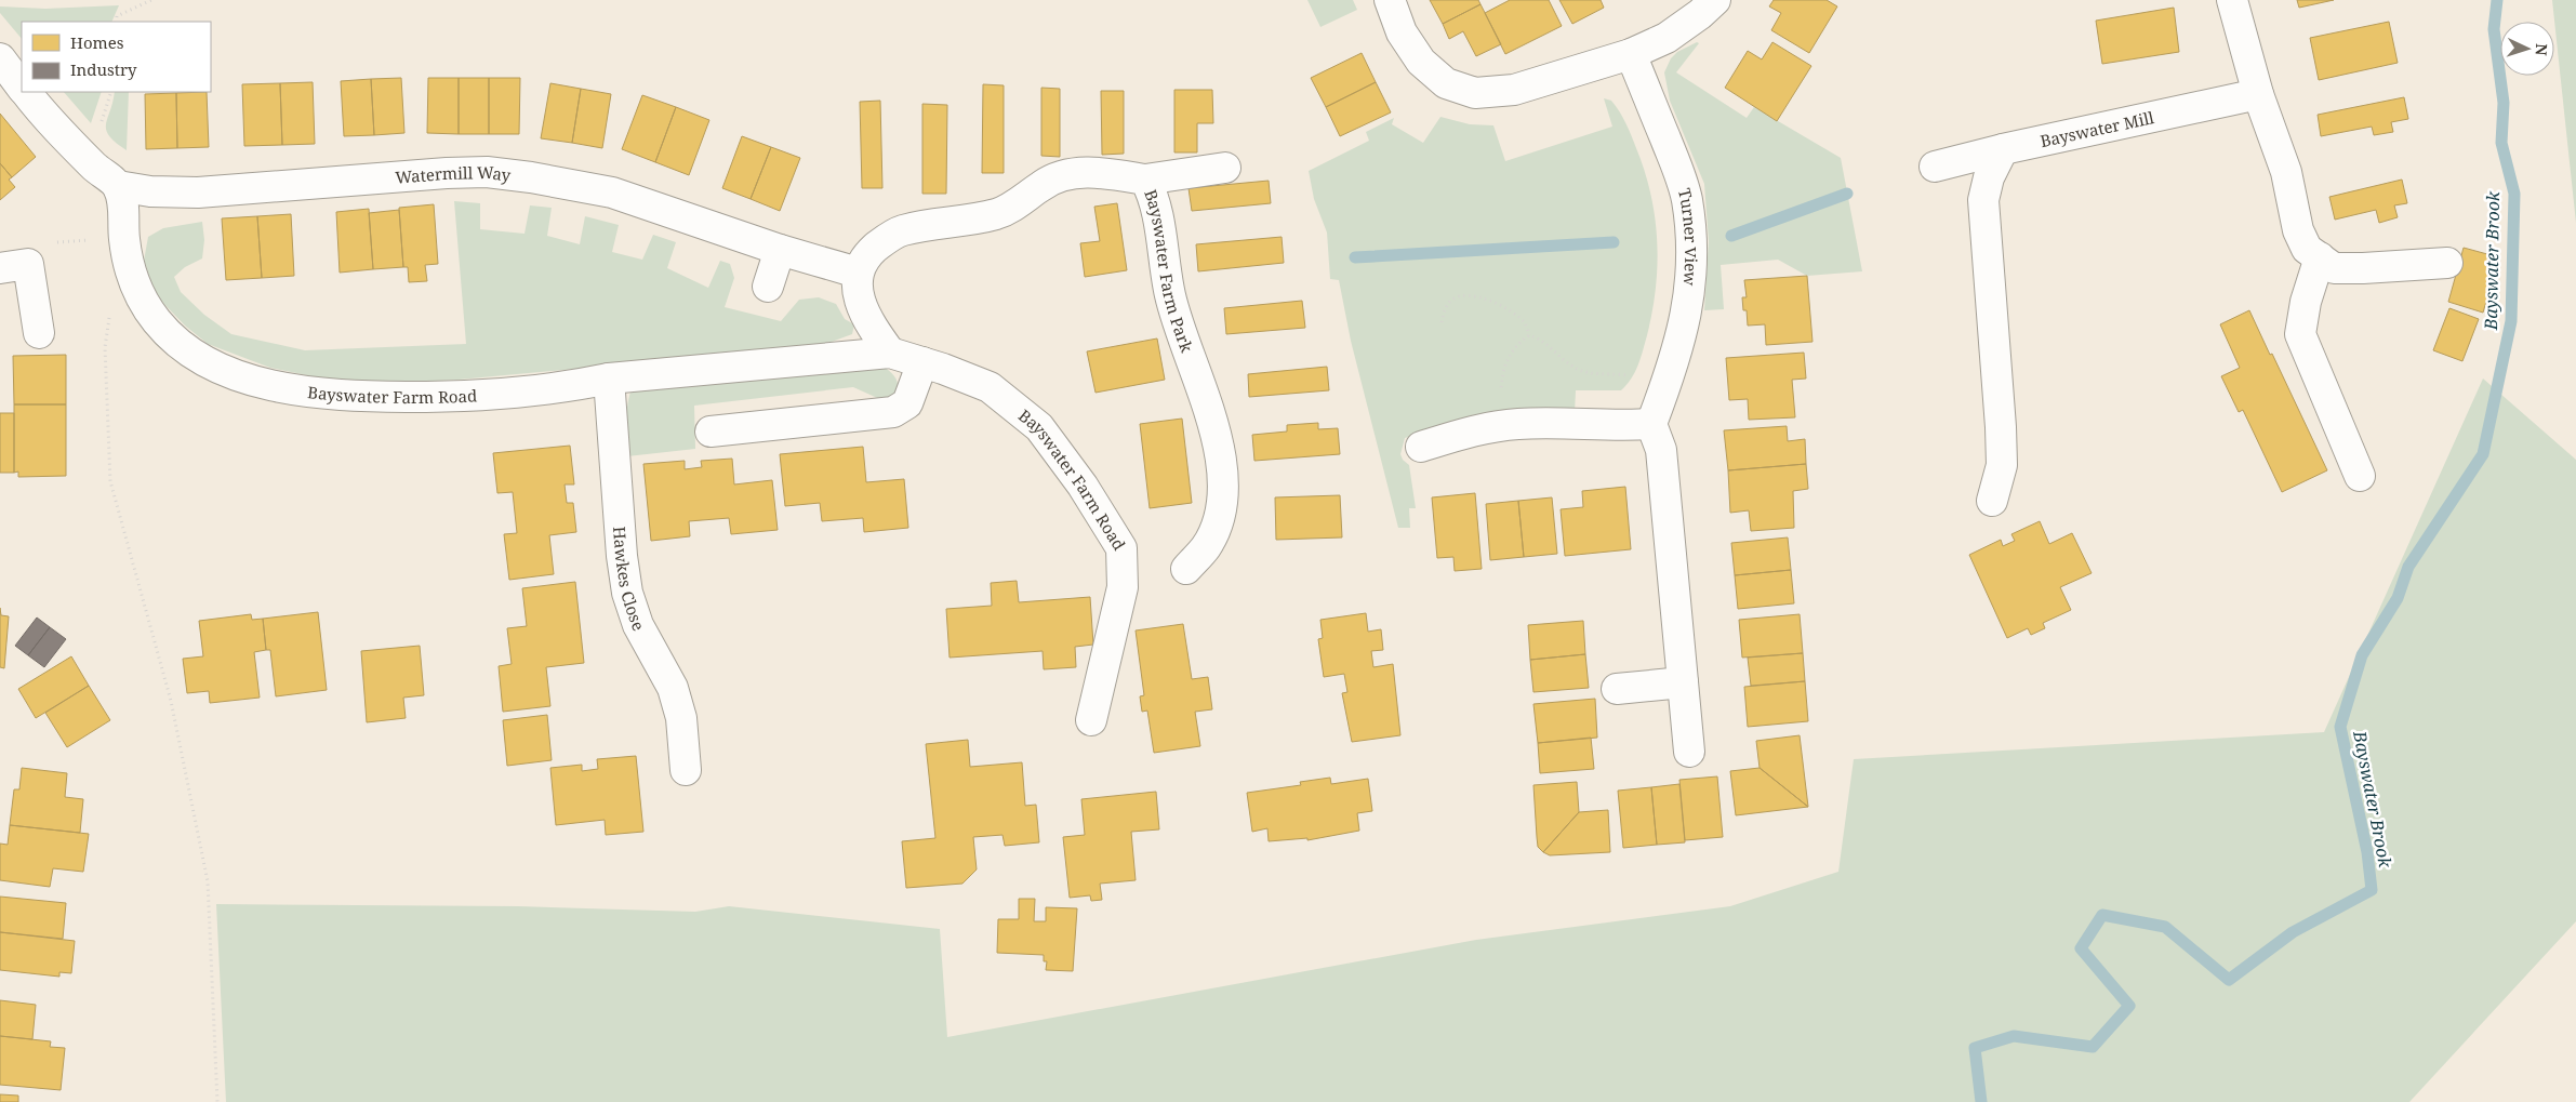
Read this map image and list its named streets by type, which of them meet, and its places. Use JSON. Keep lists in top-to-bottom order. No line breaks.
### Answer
{"streets":{"street":["Bayswater Mill","Watermill Way","Turner View","Bayswater Farm Park","Bayswater Farm Road","Hawkes Close"]},"crossings":[["Watermill Way","Bayswater Farm Park"],["Watermill Way","Bayswater Farm Road"],["Bayswater Farm Road","Hawkes Close"]],"water":["Bayswater Brook"],"legend":["Homes","Industry"],"north":"right"}
